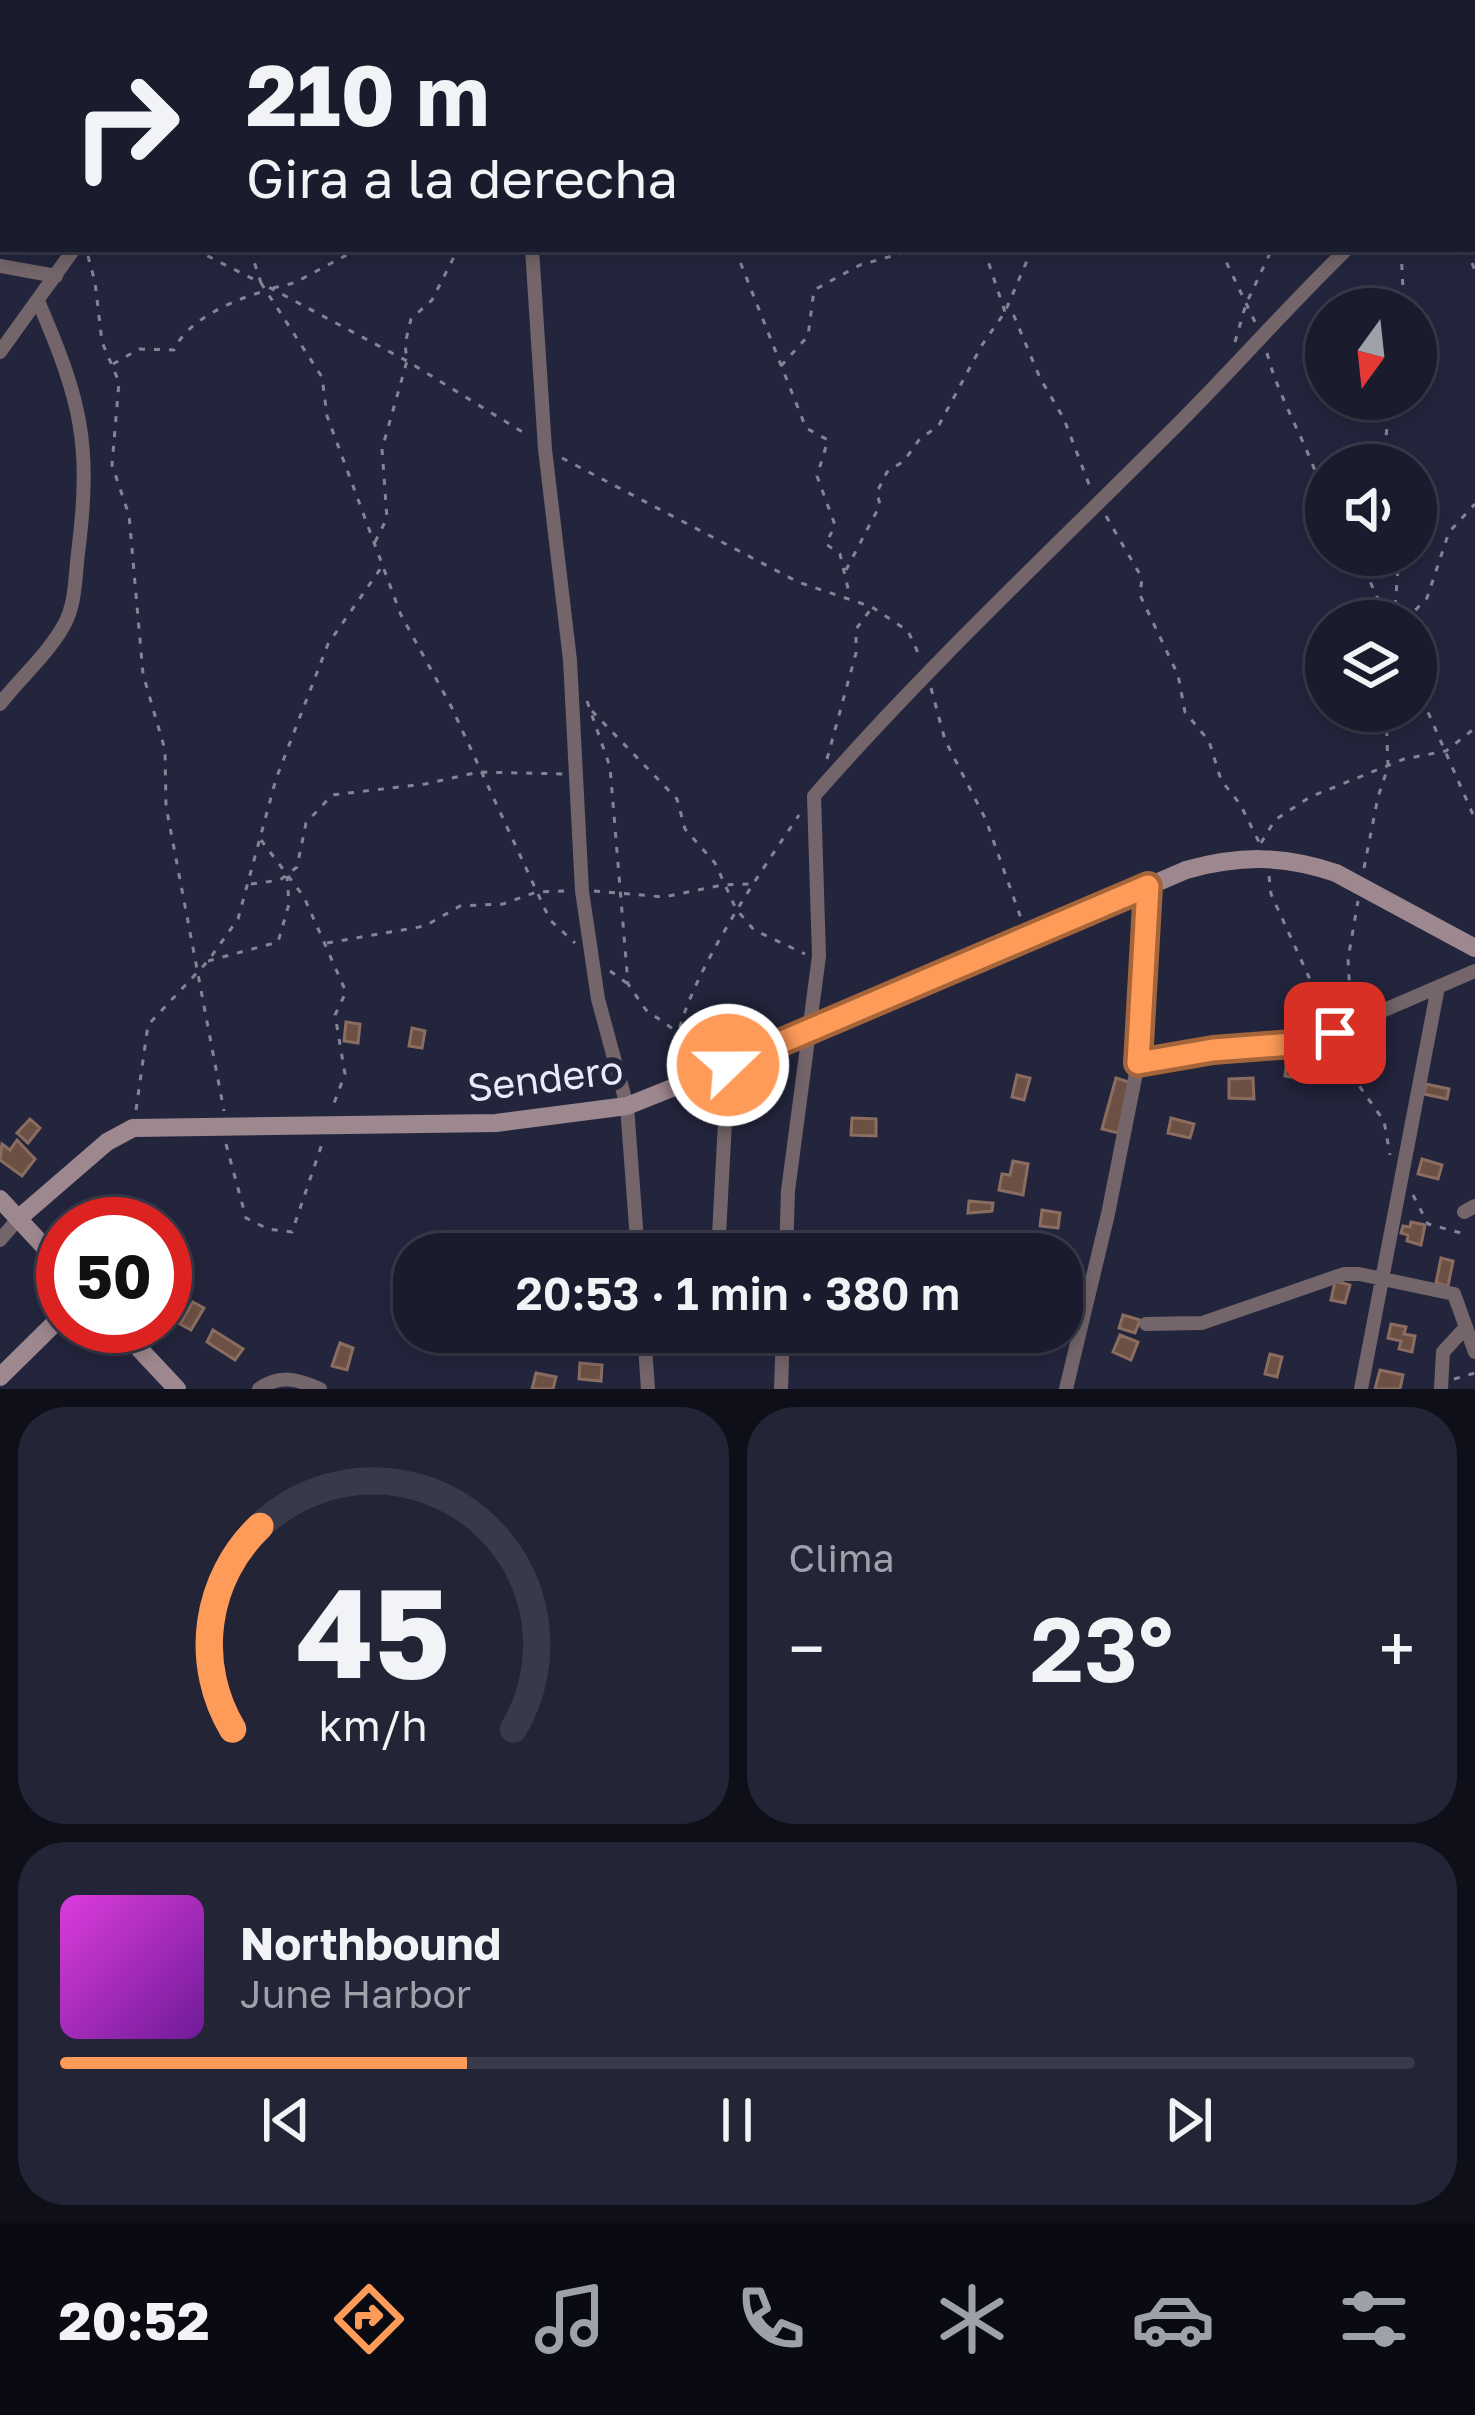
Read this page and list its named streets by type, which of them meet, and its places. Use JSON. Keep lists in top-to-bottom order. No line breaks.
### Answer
{"streets":{"main road":["Sendero"]},"north":"bottom","page":{"turn":["210 m","Gira a la derecha"],"limit":"50","trip":"20:53 · 1 min · 380 m","tile":"Clima","heat":["−","23°","+"],"song":["Northbound","June Harbor"],"tabs":"20:52","gauge":["45","km/h"]}}
